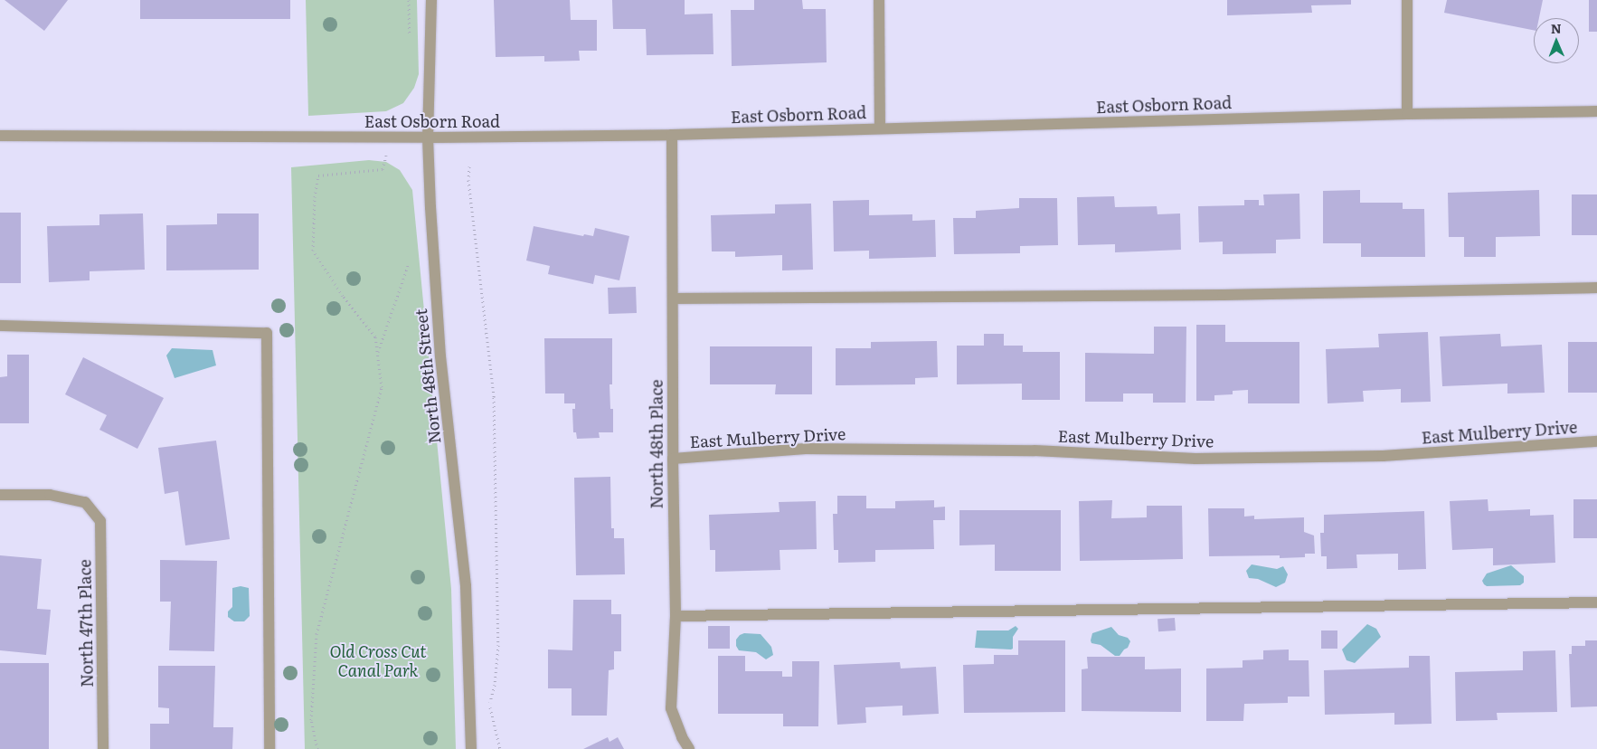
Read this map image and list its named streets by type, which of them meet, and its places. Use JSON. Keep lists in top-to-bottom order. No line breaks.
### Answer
{"streets":{"street":["East Osborn Road","North 48th Street","East Mulberry Drive","North 48th Place","North 47th Place"]},"crossings":[["East Osborn Road","North 48th Street"],["East Osborn Road","North 48th Place"],["East Mulberry Drive","North 48th Place"]],"parks":["Old Cross Cut Canal Park"],"north":"top"}
